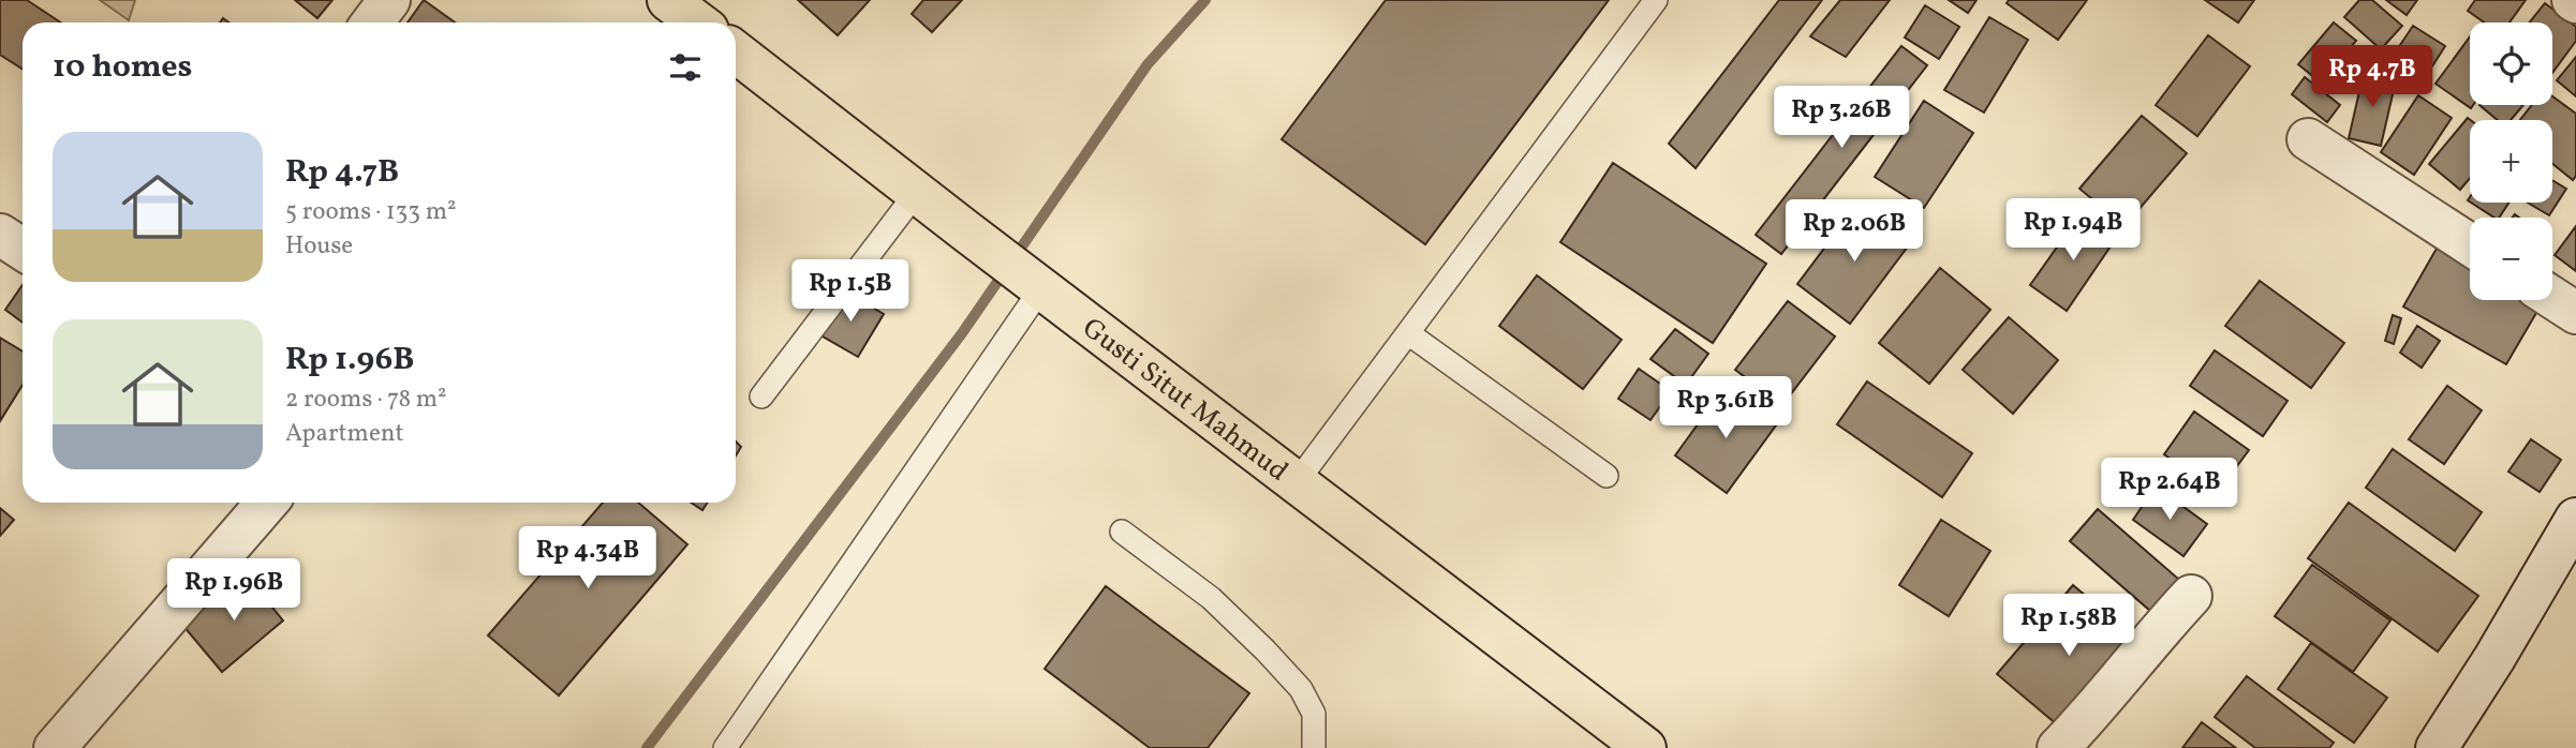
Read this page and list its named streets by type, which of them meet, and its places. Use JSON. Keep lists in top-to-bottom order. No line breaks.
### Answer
{"streets":{"highway":["Gusti Situt Mahmud"]},"page":{"map_buttons":["+","−"],"heading":"10 homes","price":["Rp 4.7B","Rp 3.26B","Rp 1.94B","Rp 2.06B","Rp 1.5B","Rp 3.61B","Rp 2.64B","Rp 4.34B","Rp 1.96B","Rp 1.58B"],"list":[{"name":"Rp 4.7B","note":"5 rooms · 133 m² · House"},{"name":"Rp 1.96B","note":"2 rooms · 78 m² · Apartment"}]}}
